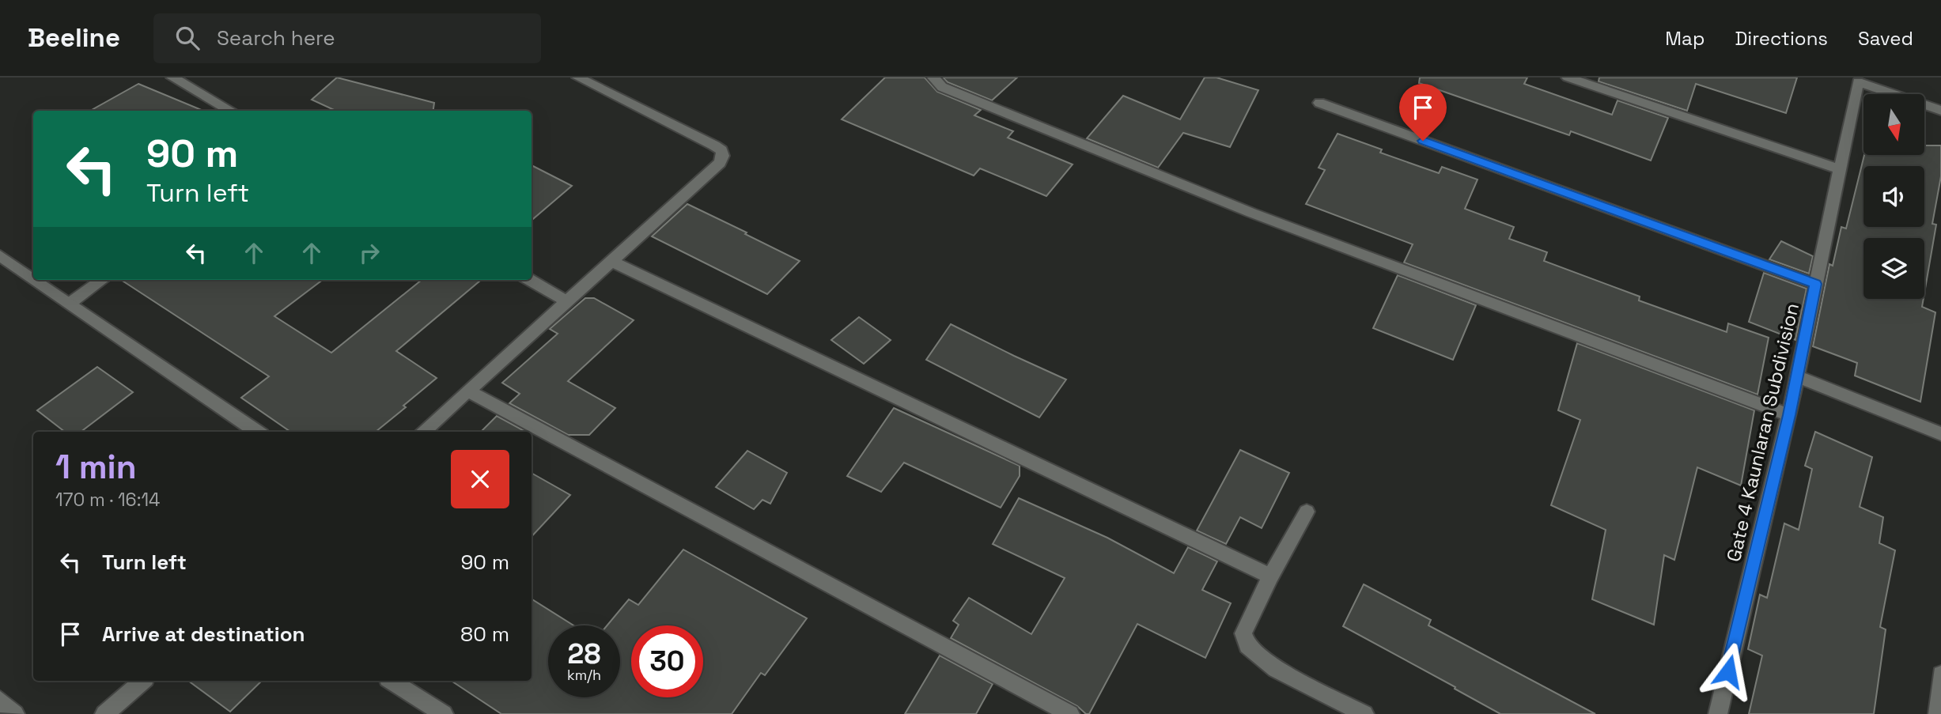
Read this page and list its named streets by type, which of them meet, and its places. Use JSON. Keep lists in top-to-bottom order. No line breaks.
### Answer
{"streets":{"street":["Gate 4 Kaunlaran Subdivision"]},"north":"bottom","page":{"header":"Beeline","search":"Search here","nav":["Map","Directions","Saved"],"turn":["90 m","Turn left"],"heading":["1 min","170 m · 16:14"],"list":[{"name":"Turn left","value":"90 m"},{"name":"Arrive at destination","value":"80 m"}],"speed":"28 km/h","limit":"30"}}
